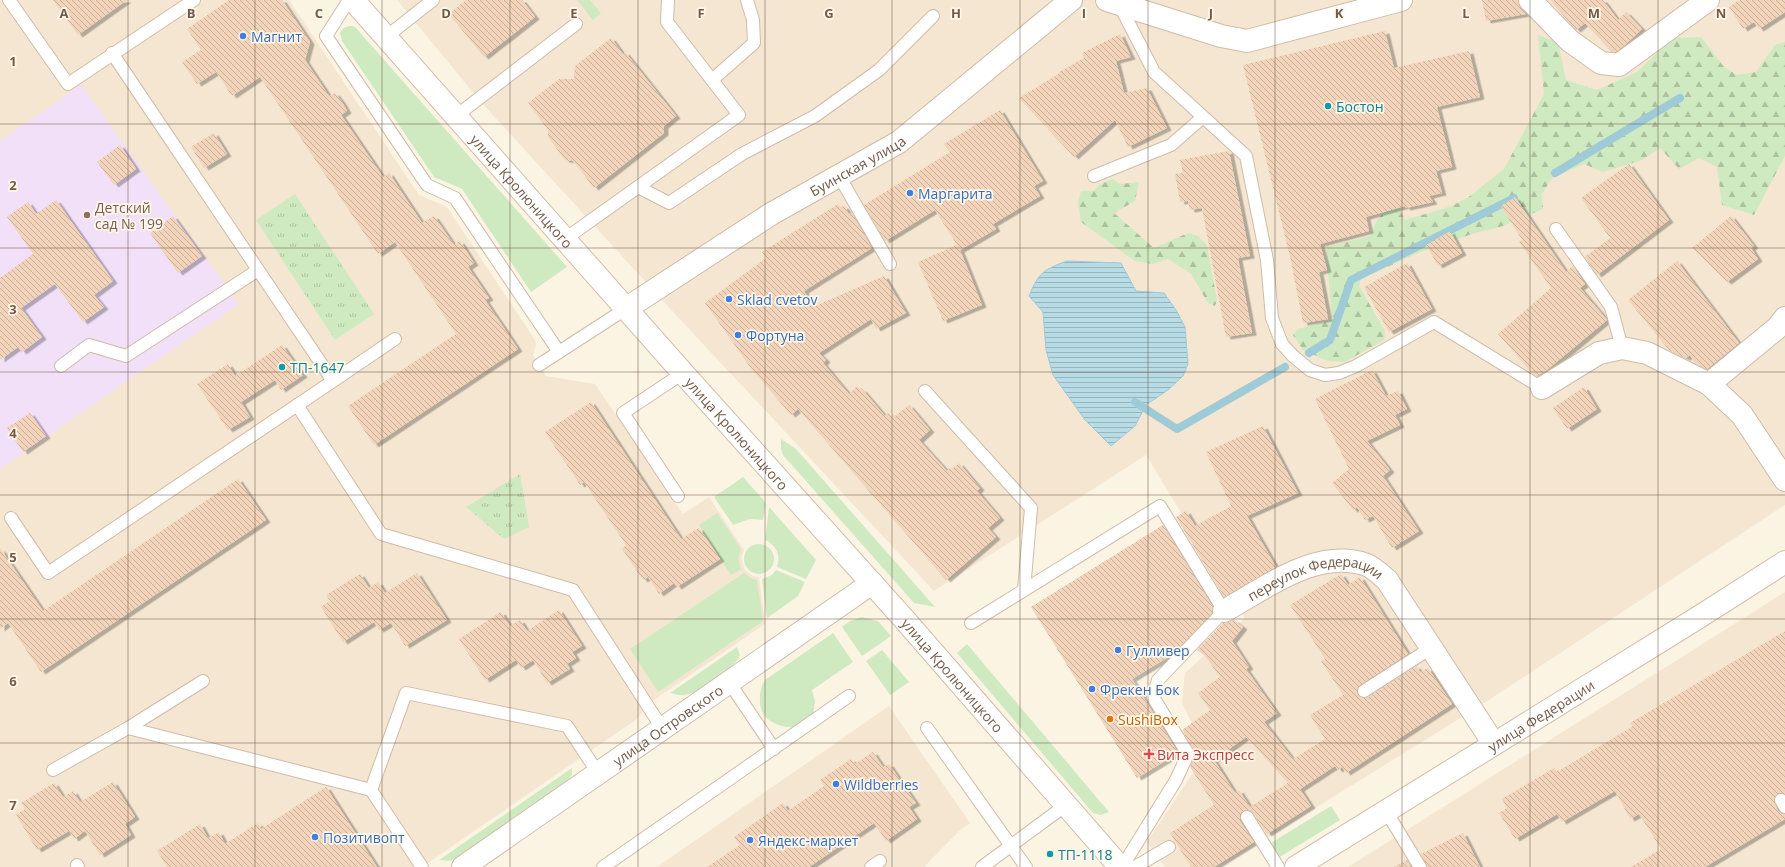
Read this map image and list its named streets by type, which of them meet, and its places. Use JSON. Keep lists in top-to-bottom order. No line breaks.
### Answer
{"streets":{"street":["Буинская улица","улица Кролюницкого","переулок Федерации","улица Федерации","улица Островского"]},"crossings":[["Буинская улица","улица Кролюницкого"],["улица Кролюницкого","улица Островского"],["переулок Федерации","улица Федерации"]],"places":{"other":["Магнит","Бостон","Маргарита","Детский сад № 199","Sklad cvetov","Фортуна","ТП-1647","Гулливер","Фрекен Бок","SushiBox","Wildberries","Позитивопт","Яндекс-маркет","ТП-1118"],"health":["Вита Экспресс"]},"grid":{"columns":["A","B","C","D","E","F","G","H","I","J","K","L","M","N"],"rows":["1","2","3","4","5","6","7"]}}
